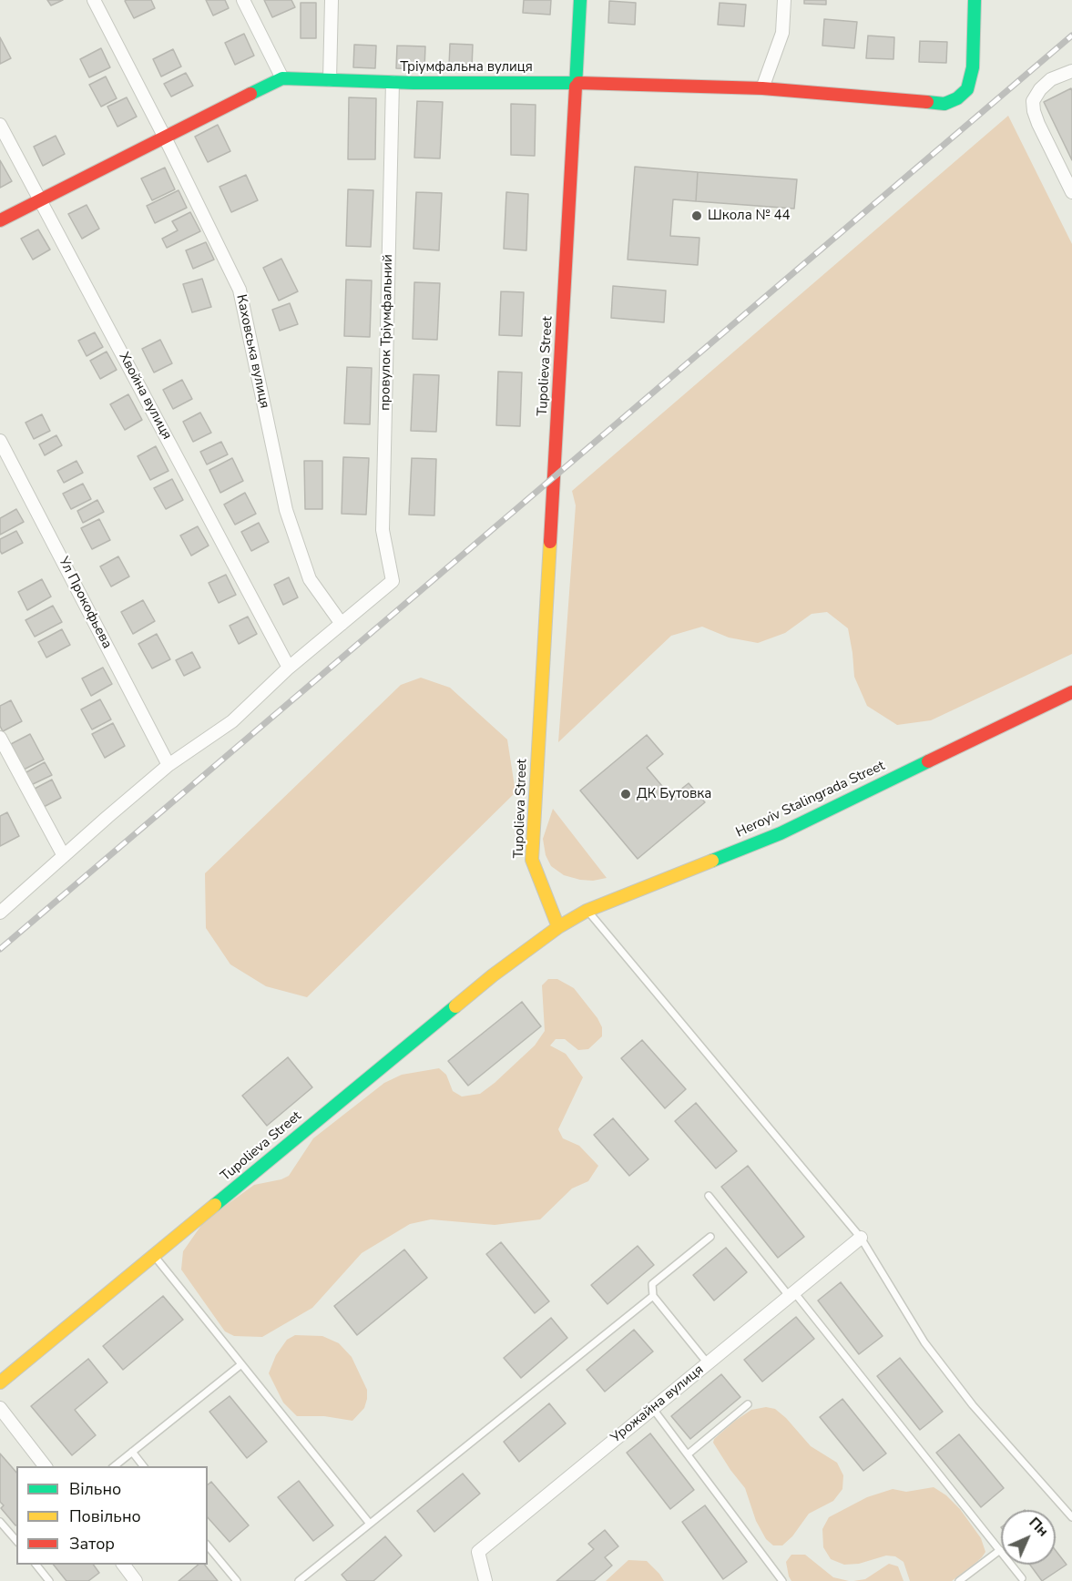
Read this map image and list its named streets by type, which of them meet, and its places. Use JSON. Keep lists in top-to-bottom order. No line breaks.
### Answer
{"streets":{"street":["Тріумфальна вулиця","провулок Тріумфальний","Каховська вулиця","Tupolieva Street","Хвойна вулиця","Ул Прокофьева","Heroyiv Stalingrada Street","Урожайна вулиця"]},"crossings":[["Тріумфальна вулиця","провулок Тріумфальний"],["Тріумфальна вулиця","Каховська вулиця"],["Тріумфальна вулиця","Tupolieva Street"],["Тріумфальна вулиця","Хвойна вулиця"],["провулок Тріумфальний","Каховська вулиця"],["Tupolieva Street","Heroyiv Stalingrada Street"]],"places":["Школа № 44","ДК Бутовка"],"legend":["Вільно","Повільно","Затор"],"north":"top right"}
